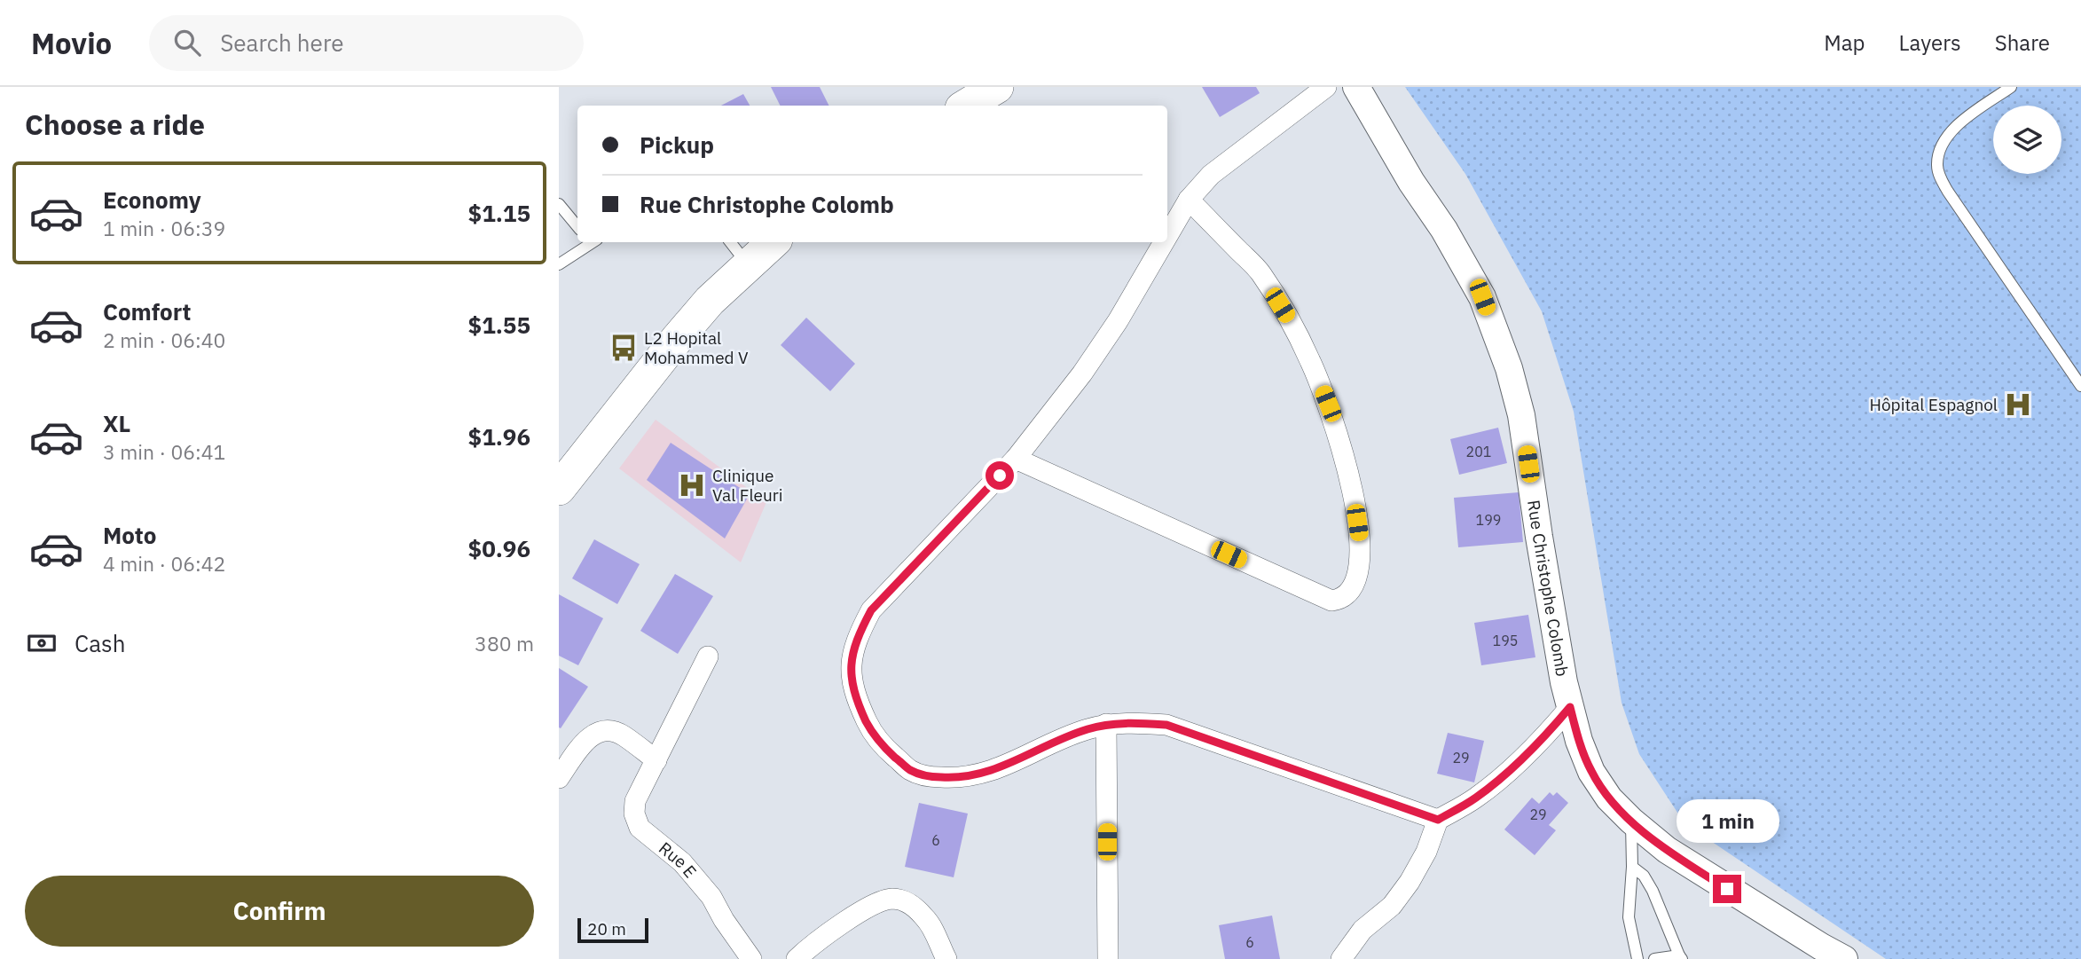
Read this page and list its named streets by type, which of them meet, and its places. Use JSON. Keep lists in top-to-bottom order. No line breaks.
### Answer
{"streets":{"street":["Rue Christophe Colomb","Rue E"]},"places":{"bus stop":["L2 Hopital Mohammed V"],"hospital":["Hôpital Espagnol","Clinique Val Fleuri"]},"house_numbers":["201","199","195","29","29","6","6"],"scale_bar":"20 m","page":{"header":"Movio","search":"Search here","nav":["Map","Layers","Share"],"heading":"Choose a ride","banner":["Pickup","Rue Christophe Colomb"],"list":[{"name":"Economy","note":"1 min · 06:39","value":"$1.15"},{"name":"Comfort","note":"2 min · 06:40","value":"$1.55"},{"name":"XL","note":"3 min · 06:41","value":"$1.96"},{"name":"Moto","note":"4 min · 06:42","value":"$0.96"}],"pay":["Cash","380 m"],"bubble":"1 min","buttons":"Confirm","scale":"20 m"}}
